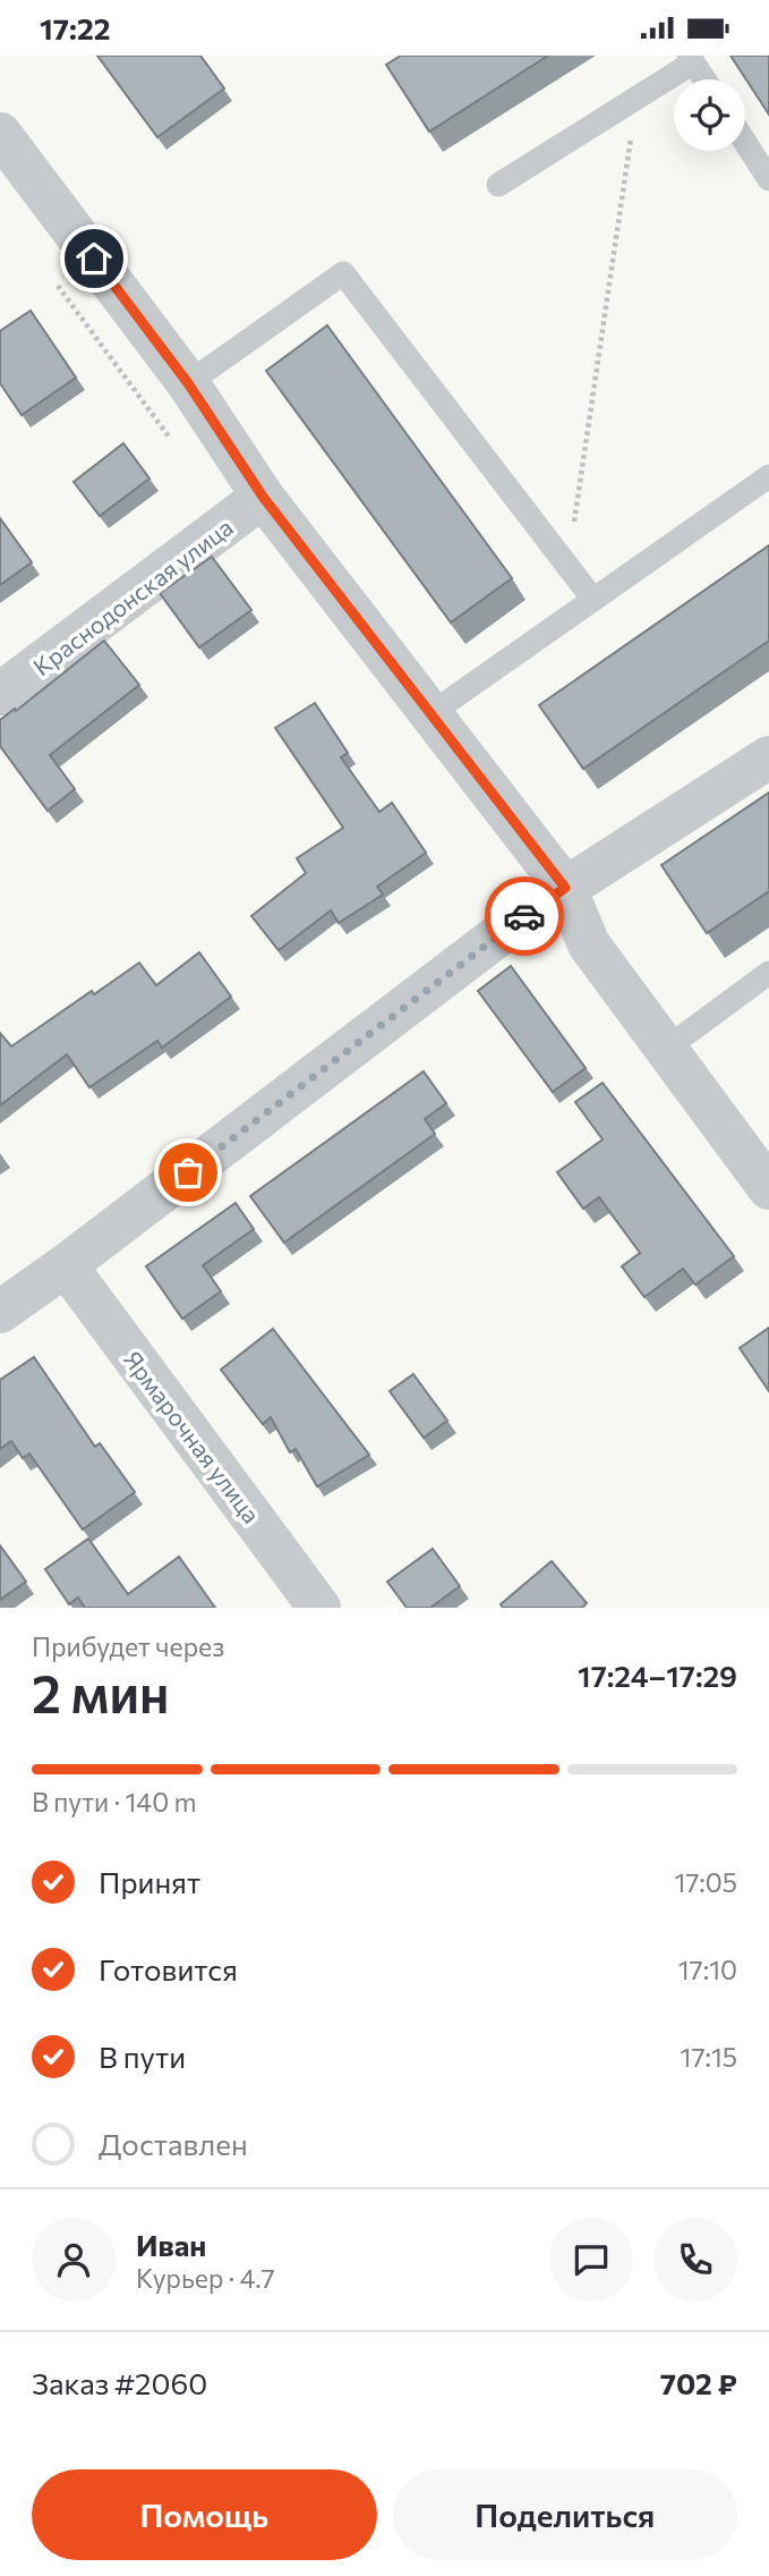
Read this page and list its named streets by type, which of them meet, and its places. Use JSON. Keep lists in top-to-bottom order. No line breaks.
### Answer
{"streets":{"street":["Краснодонская улица","Ярмарочная улица"]},"page":{"status":"17:22","heading":["2 мин","Прибудет через","17:24–17:29"],"panel":["Иван","Курьер · 4.7","Заказ #2060","702 ₽"],"bar":"В пути · 140 m","list":[["Принят","17:05"],["Готовится","17:10"],["В пути","17:15"],"Доставлен"],"buttons":["Помощь","Поделиться"]}}
